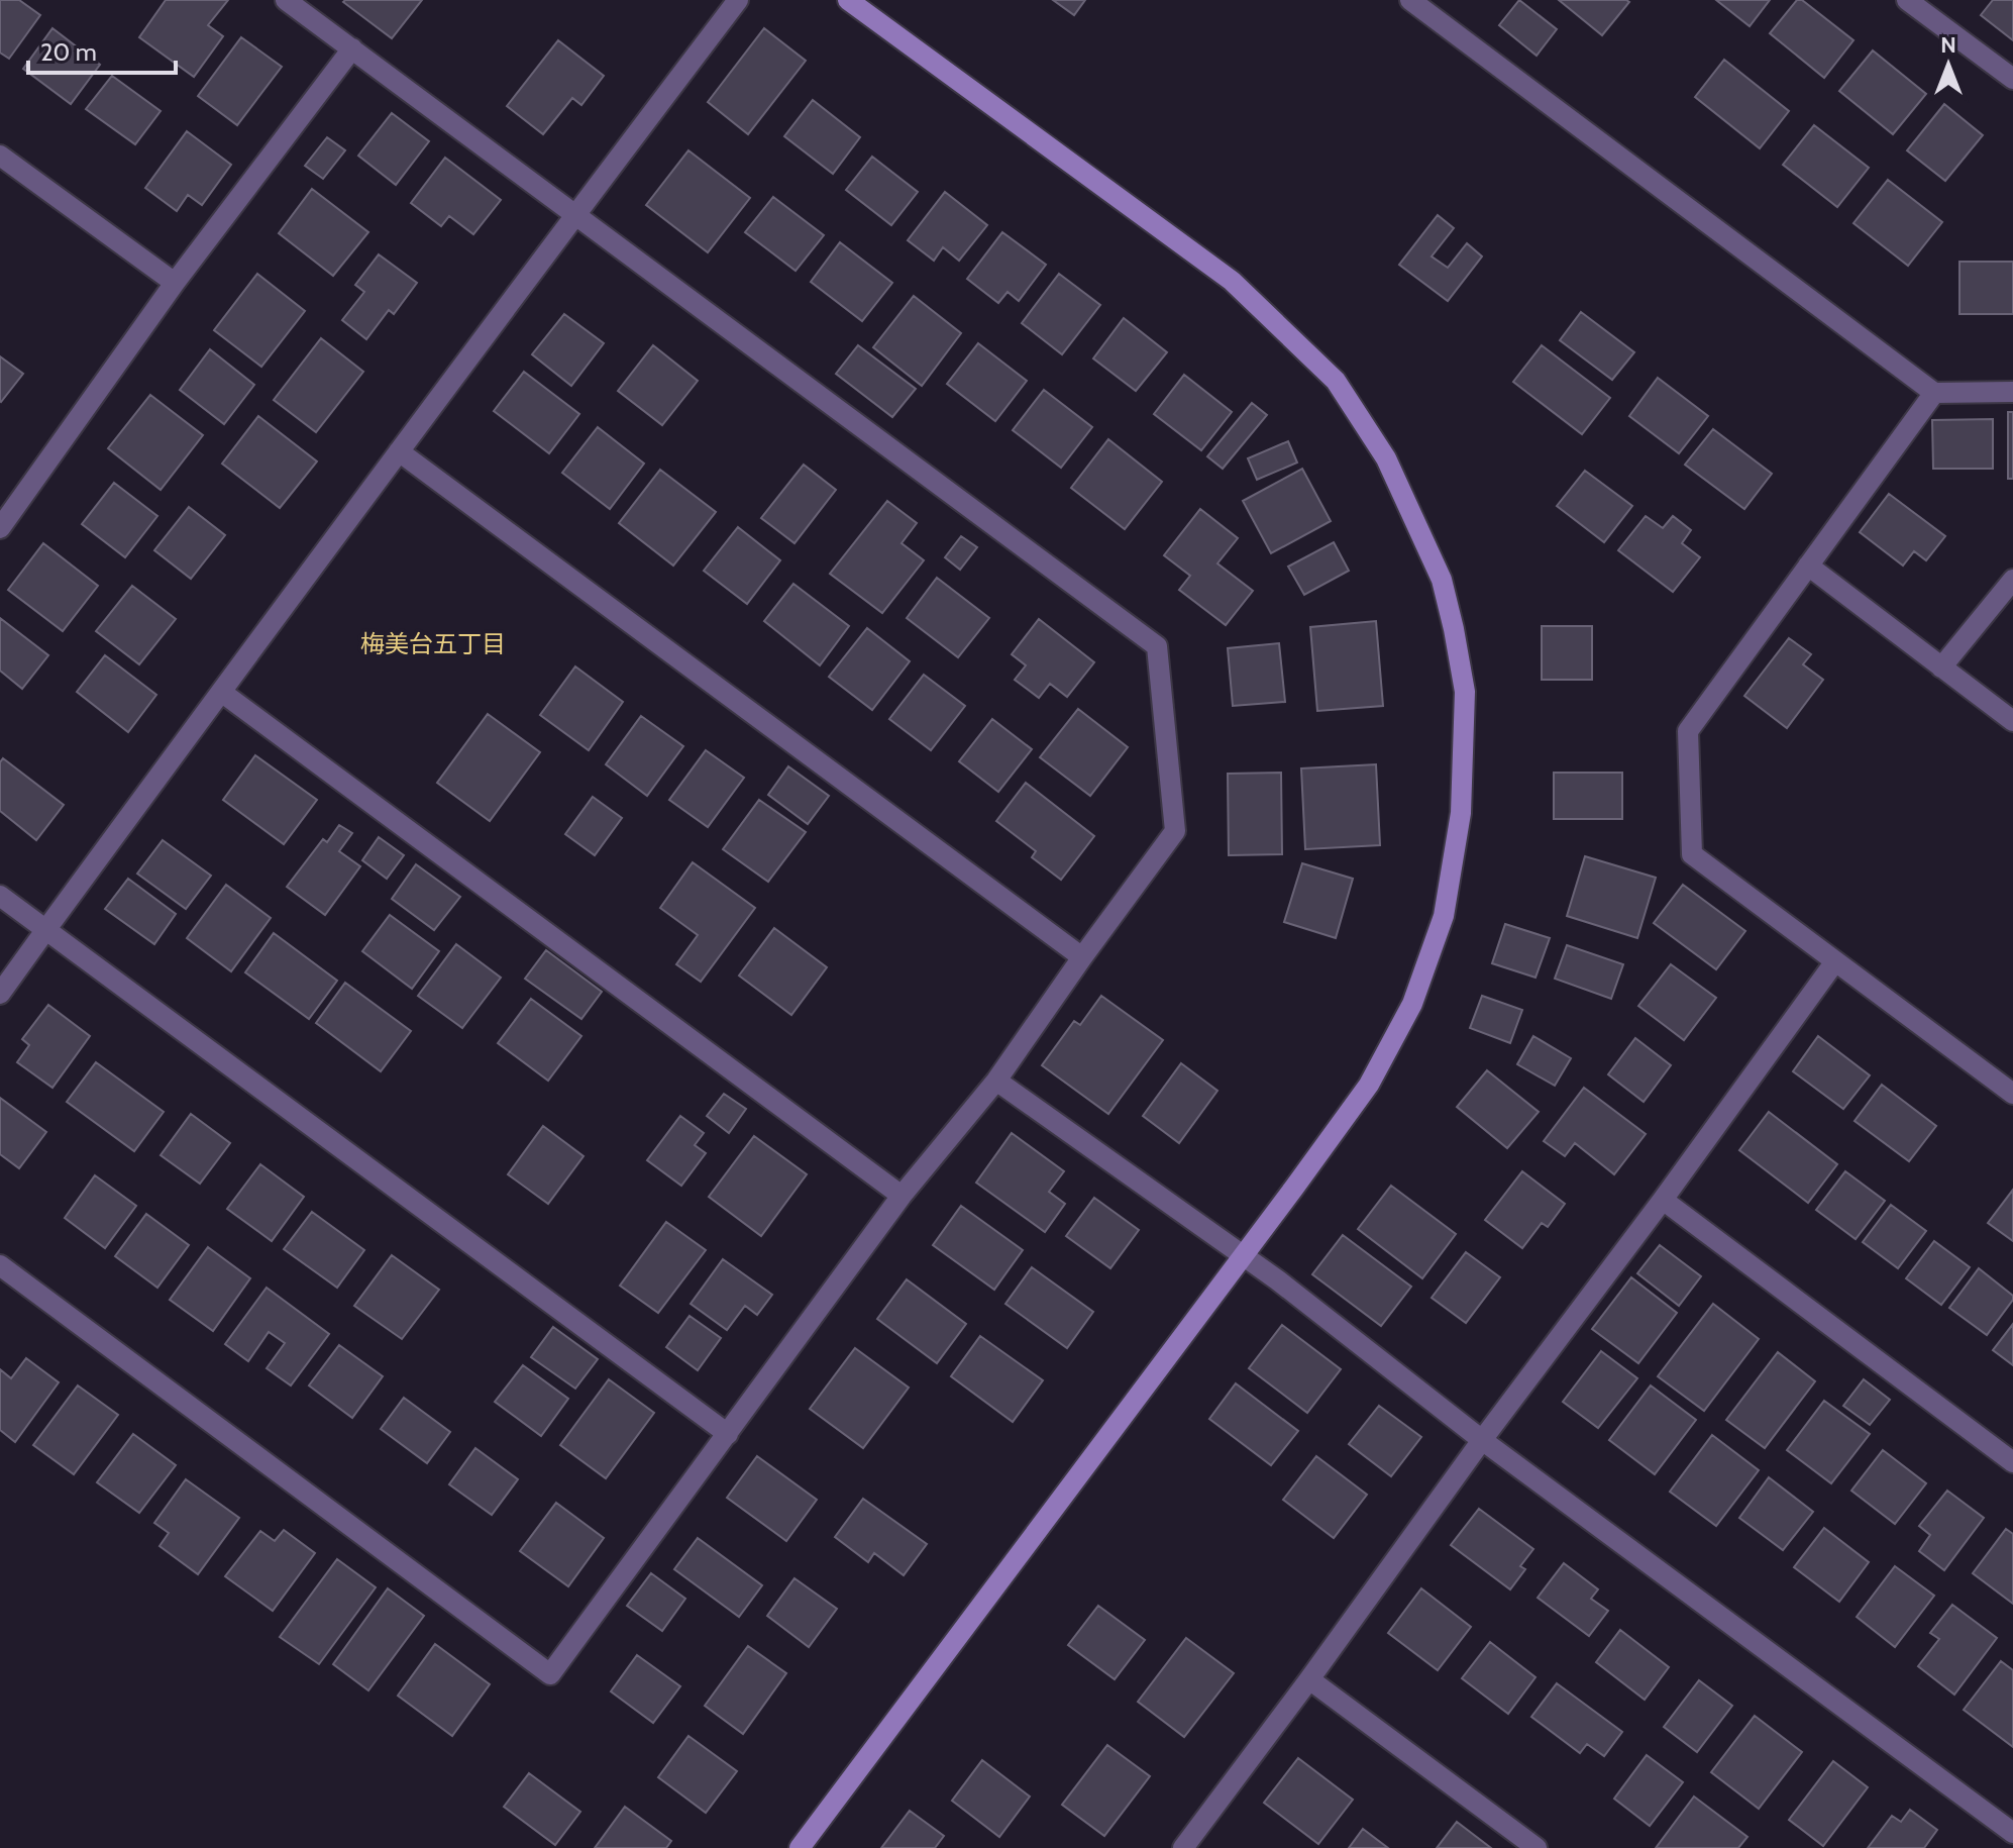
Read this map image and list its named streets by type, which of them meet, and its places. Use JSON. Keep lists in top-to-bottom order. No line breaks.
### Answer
{"districts":["梅美台五丁目"],"scale_bar":"20 m","north":"top"}
